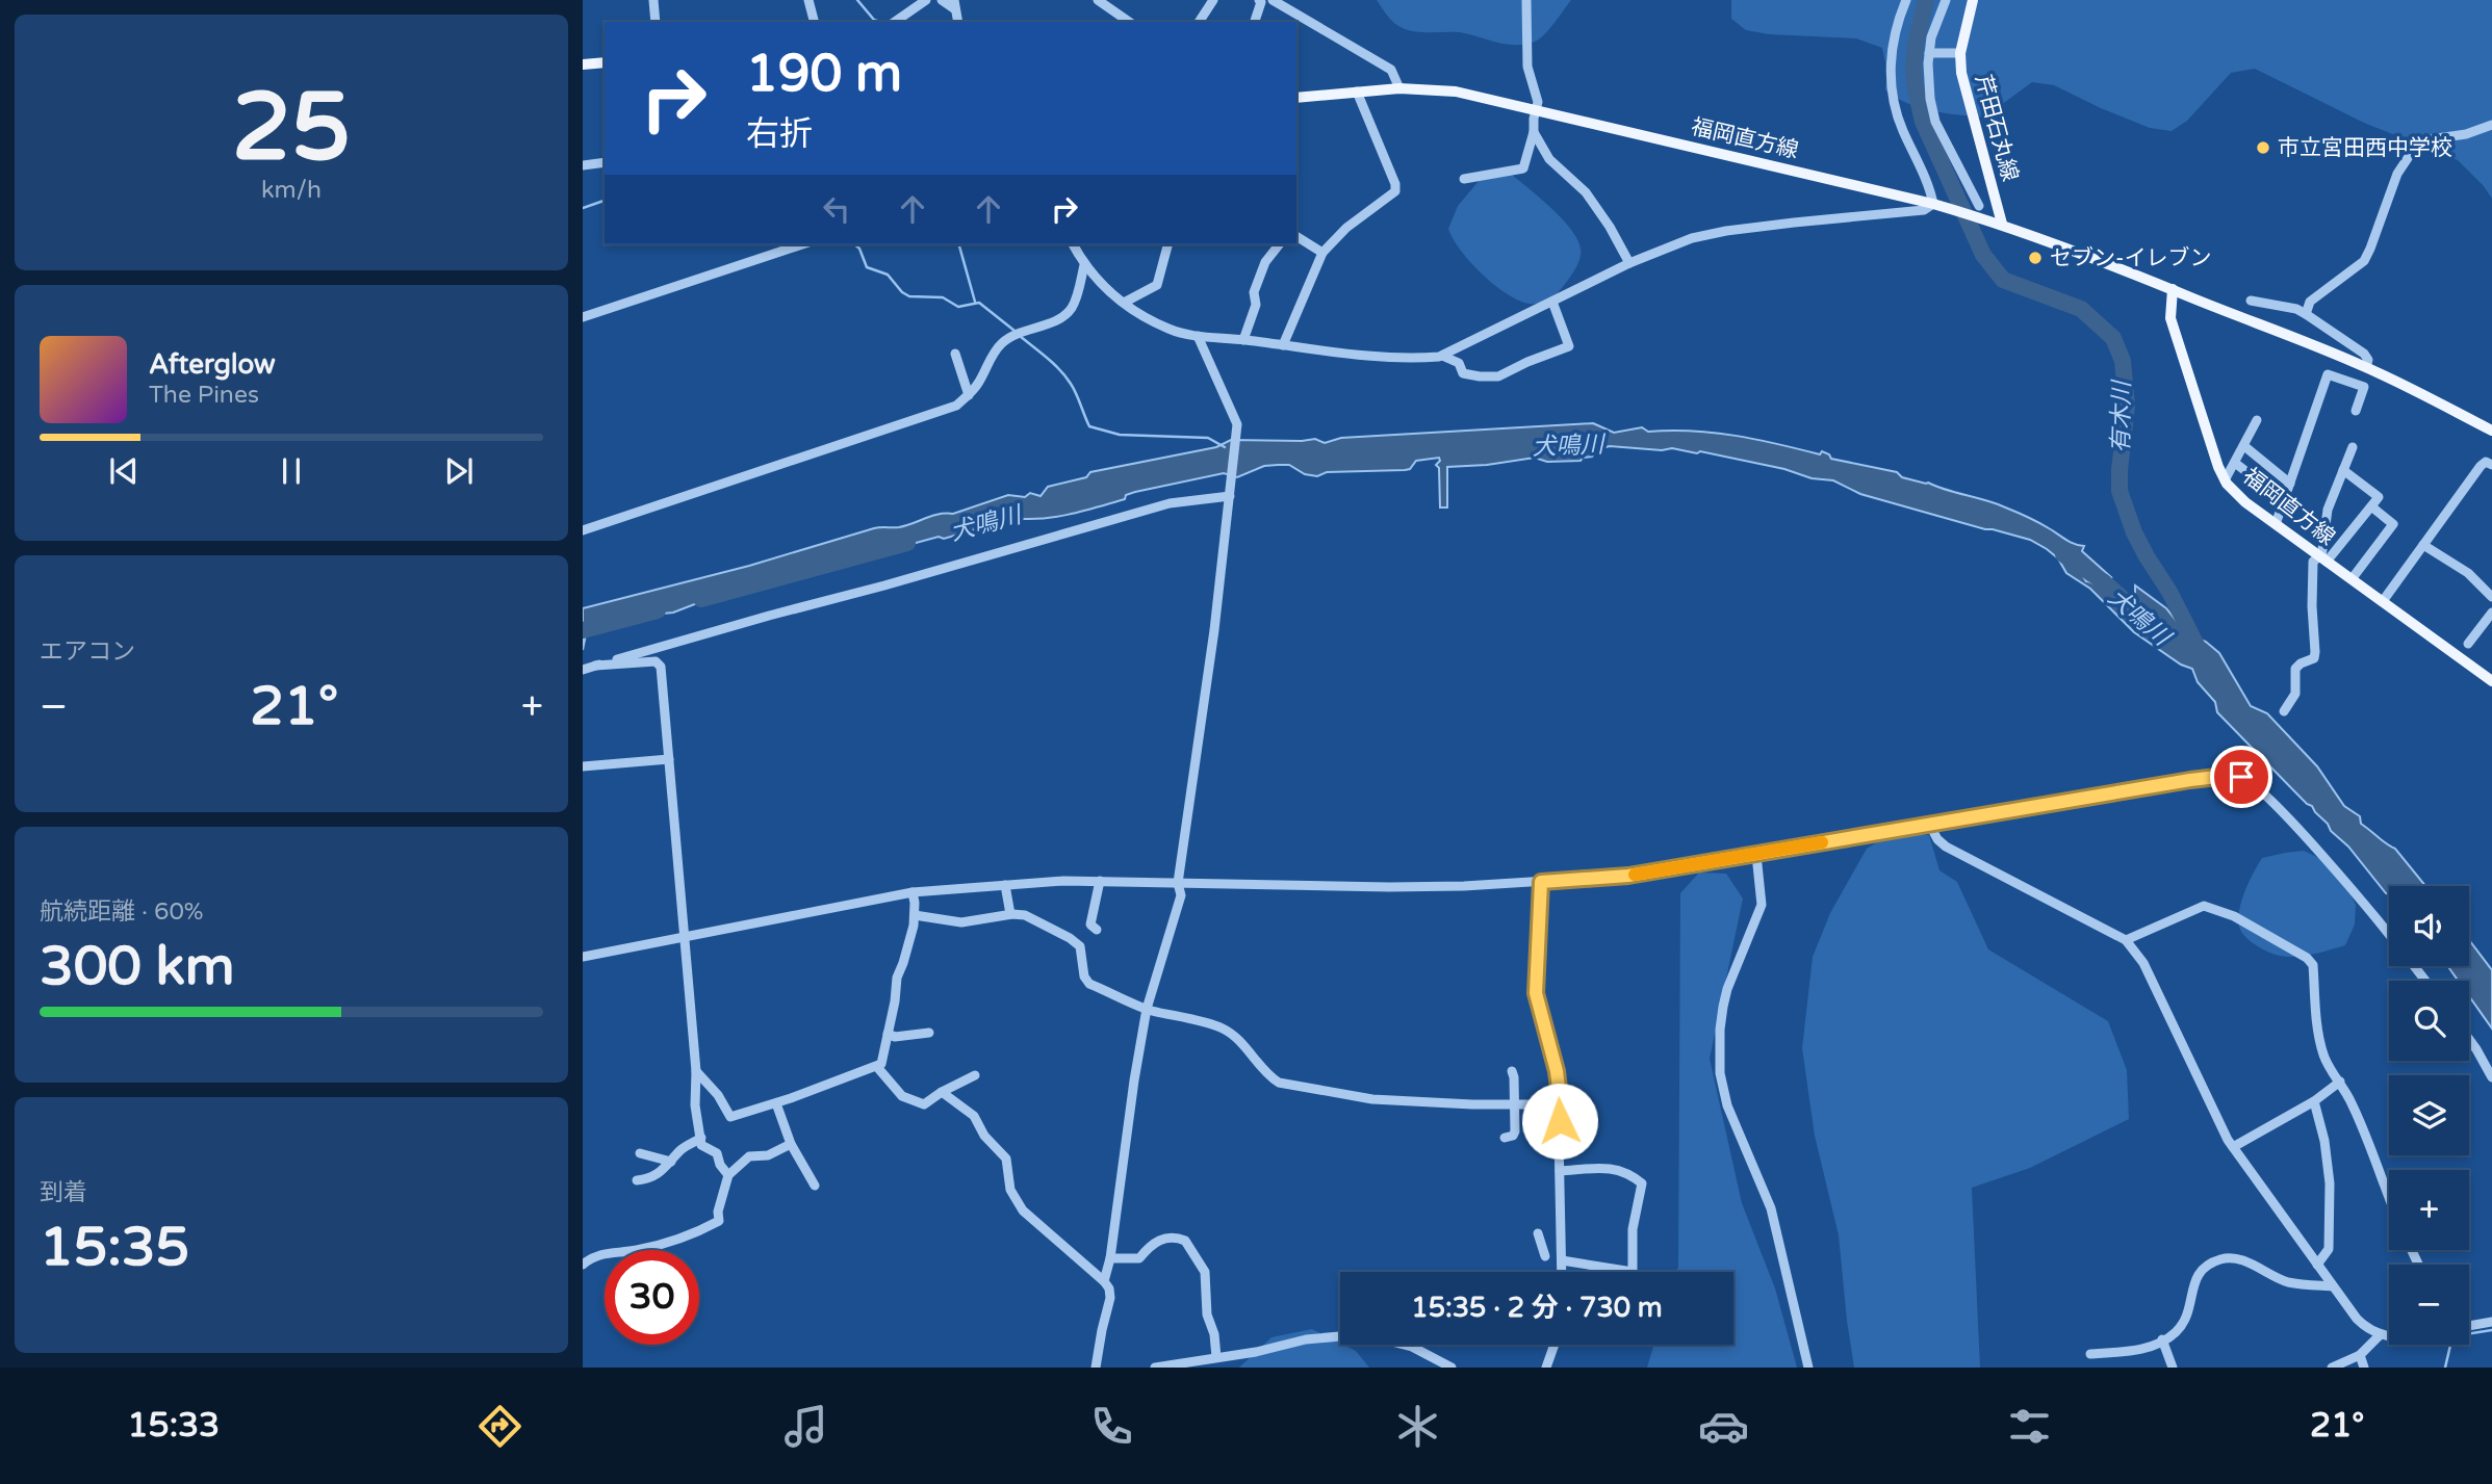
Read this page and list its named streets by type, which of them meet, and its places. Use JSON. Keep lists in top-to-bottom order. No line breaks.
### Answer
{"streets":{"main road":["芹田石丸線","福岡直方線"]},"crossings":[["芹田石丸線","福岡直方線"]],"water":["有木川","犬鳴川"],"places":["市立宮田西中学校","セブン-イレブン"],"page":{"tile":[["25","km/h"],"エアコン",["航続距離 · 60%","300 km"],["到着","15:35"]],"turn":["190 m","右折"],"song":["Afterglow","The Pines"],"heat":["−","21°","+"],"map_buttons":["+","−"],"limit":"30","trip":"15:35 · 2 分 · 730 m","tabs":["15:33","21°"]}}
